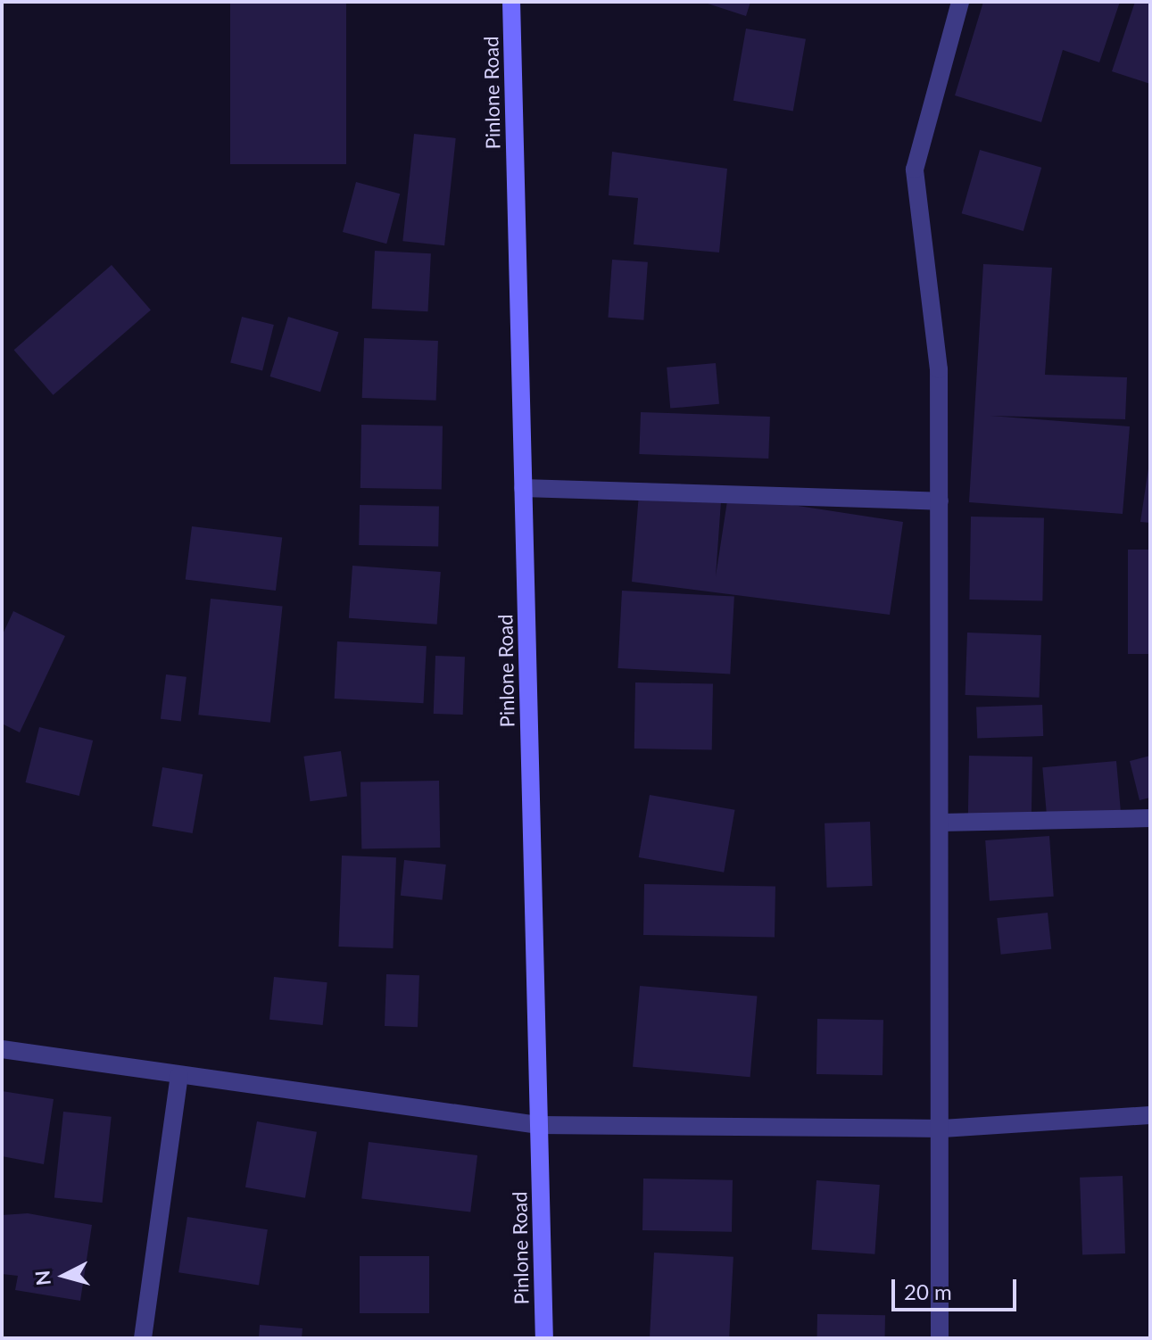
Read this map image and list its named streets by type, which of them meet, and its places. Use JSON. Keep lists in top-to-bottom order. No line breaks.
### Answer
{"streets":{"street":["Pinlone Road"]},"scale_bar":"20 m","north":"left"}
